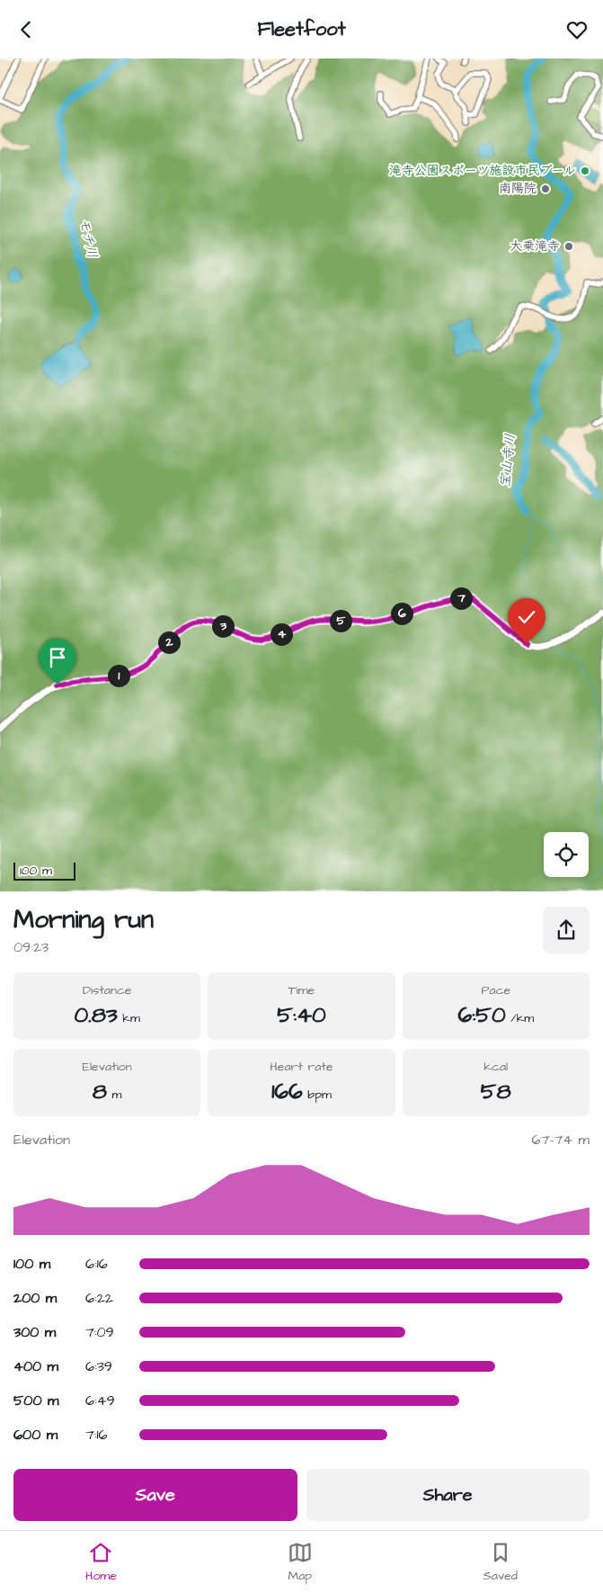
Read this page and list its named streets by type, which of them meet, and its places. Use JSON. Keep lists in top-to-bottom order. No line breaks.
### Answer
{"water":["モチ川","宝山寺川"],"places":["滝寺公園スポーツ施設市民プール","南陽院","大乗滝寺"],"scale_bar":"100 m","page":{"header":"Fleetfoot","pins":["7","6","5","3","4","2","1"],"scale":"100 m","heading":["Morning run","09:23"],"stats":[["Distance","0.83 km"],["Time","5:40"],["Pace","6:50 /km"],["Elevation","8 m"],["Heart rate","166 bpm"],["kcal","58"]],"chart":["Elevation","67–74 m"],"list":[{"name":"100 m","note":"6:16"},{"name":"200 m","note":"6:22"},{"name":"300 m","note":"7:09"},{"name":"400 m","note":"6:39"},{"name":"500 m","note":"6:49"},{"name":"600 m","note":"7:16"}],"buttons":["Save","Share"],"tabs":["Home","Map","Saved"]}}
